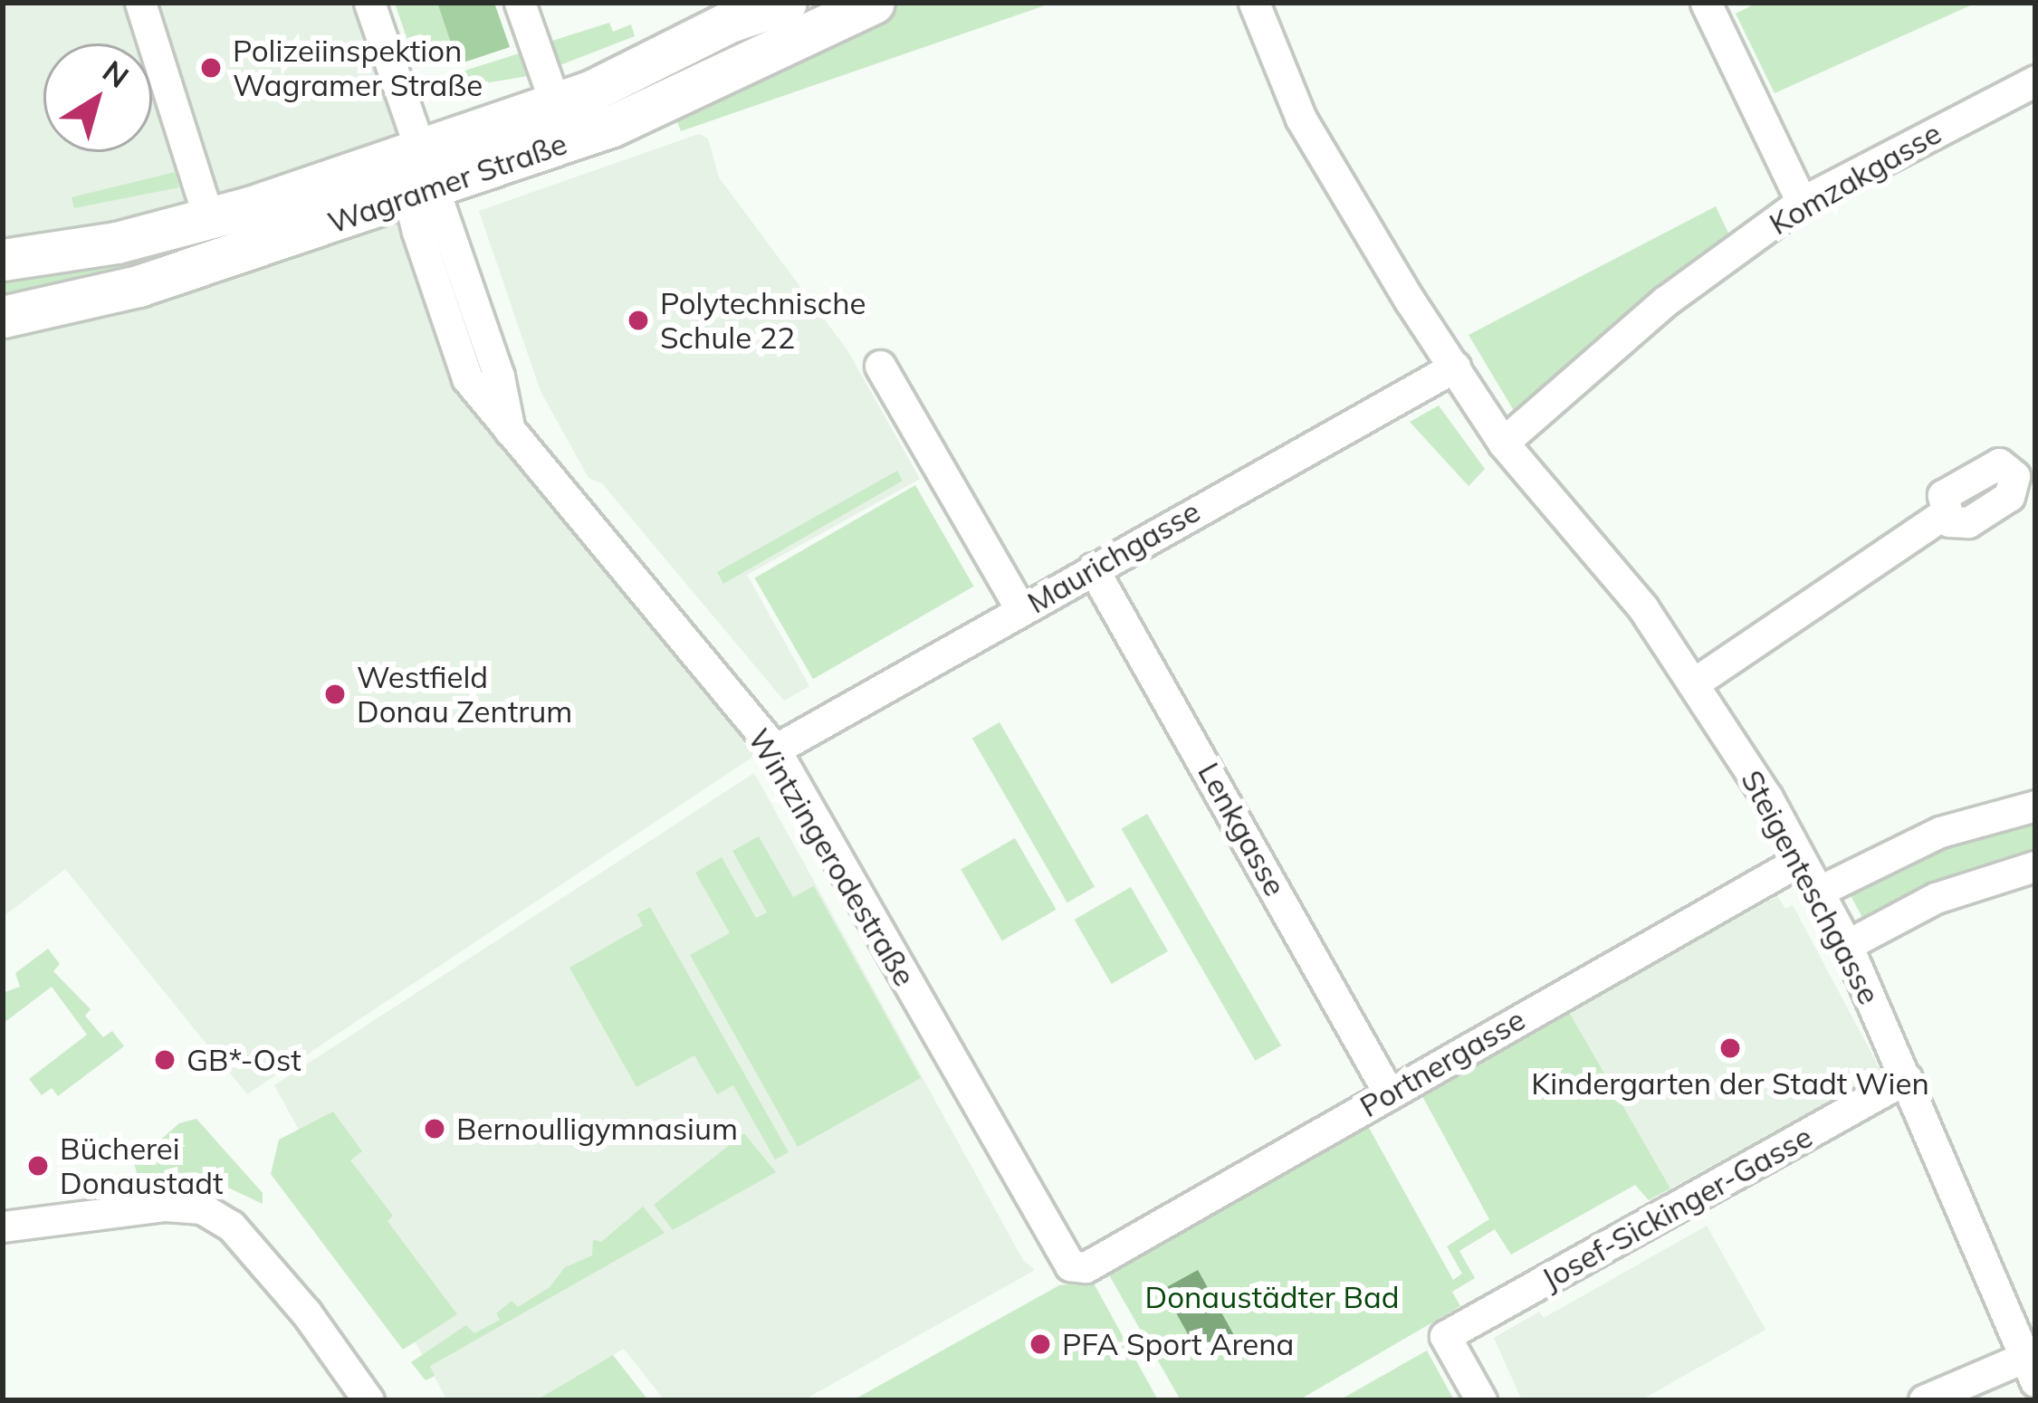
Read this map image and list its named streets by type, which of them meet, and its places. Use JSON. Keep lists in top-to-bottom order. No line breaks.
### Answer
{"streets":{"main road":["Wagramer Straße"],"street":["Komzakgasse","Maurichgasse","Lenkgasse","Wintzingerodestraße","Steigenteschgasse","Portnergasse","Josef-Sickinger-Gasse"]},"crossings":[["Komzakgasse","Steigenteschgasse"],["Wagramer Straße","Wintzingerodestraße"],["Maurichgasse","Lenkgasse"],["Maurichgasse","Wintzingerodestraße"],["Maurichgasse","Steigenteschgasse"],["Lenkgasse","Portnergasse"],["Wintzingerodestraße","Portnergasse"],["Steigenteschgasse","Portnergasse"],["Steigenteschgasse","Josef-Sickinger-Gasse"]],"parks":["Donaustädter Bad"],"places":["Polizeiinspektion Wagramer Straße","Polytechnische Schule 22","Westfield Donau Zentrum","Kindergarten der Stadt Wien","GB*-Ost","Bernoulligymnasium","Bücherei Donaustadt","PFA Sport Arena"],"north":"top right"}
